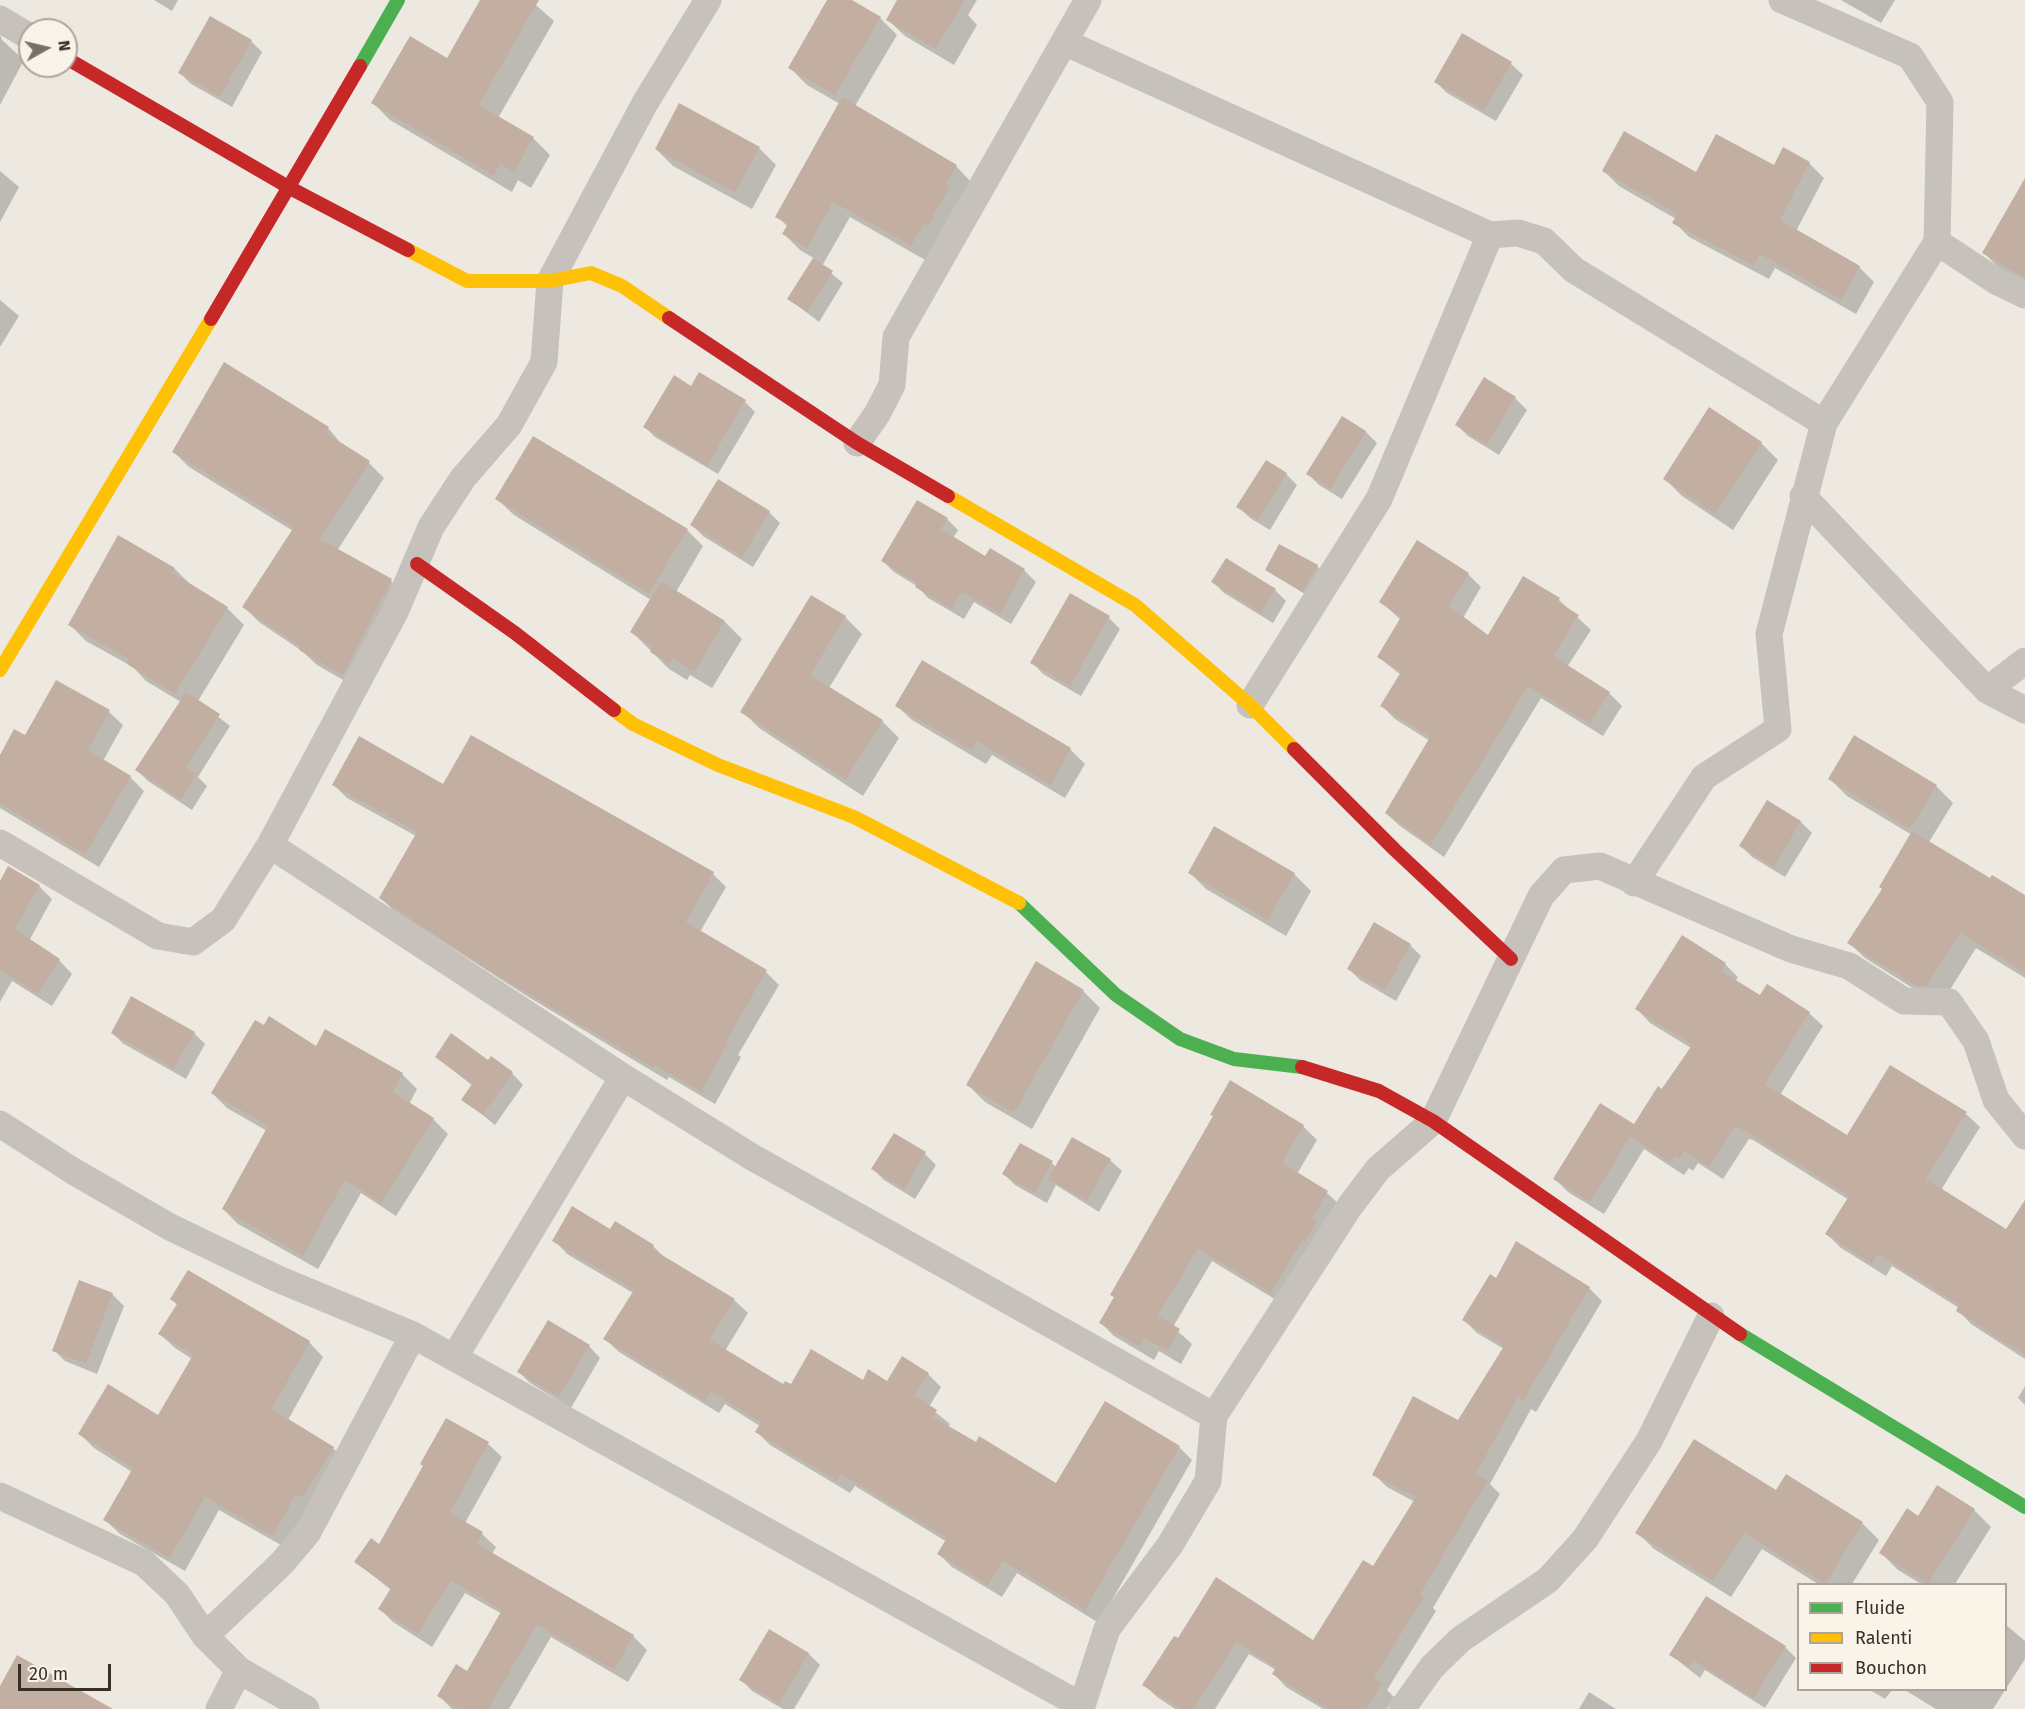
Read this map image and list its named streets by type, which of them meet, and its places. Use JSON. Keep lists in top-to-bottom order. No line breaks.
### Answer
{"legend":["Fluide","Ralenti","Bouchon"],"scale_bar":"20 m","north":"right"}
